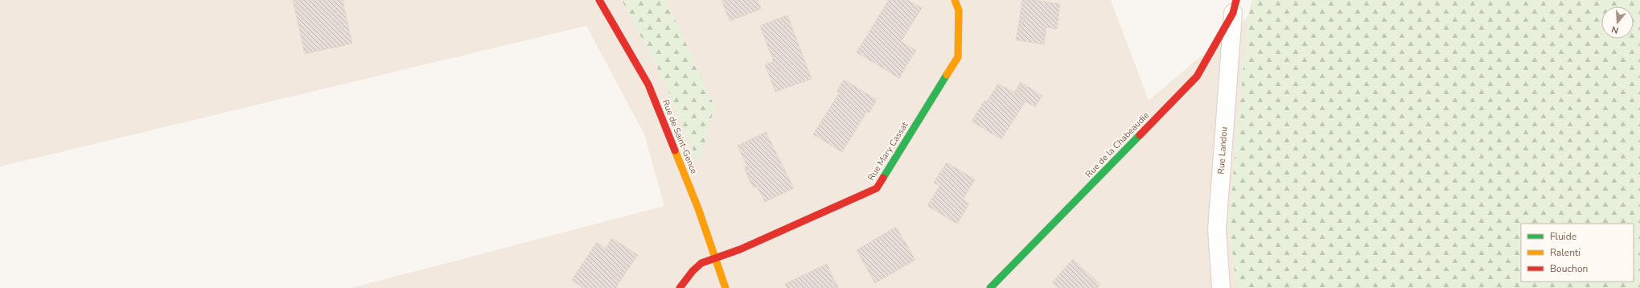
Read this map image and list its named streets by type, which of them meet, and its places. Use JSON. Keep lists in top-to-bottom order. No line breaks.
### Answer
{"streets":{"street":["Rue de Saint-Gence","Rue de la Chabeaudie","Rue Landou","Rue Mary Cassat"]},"crossings":[["Rue de Saint-Gence","Rue Mary Cassat"],["Rue de la Chabeaudie","Rue Landou"]],"legend":["Fluide","Ralenti","Bouchon"],"north":"bottom"}
